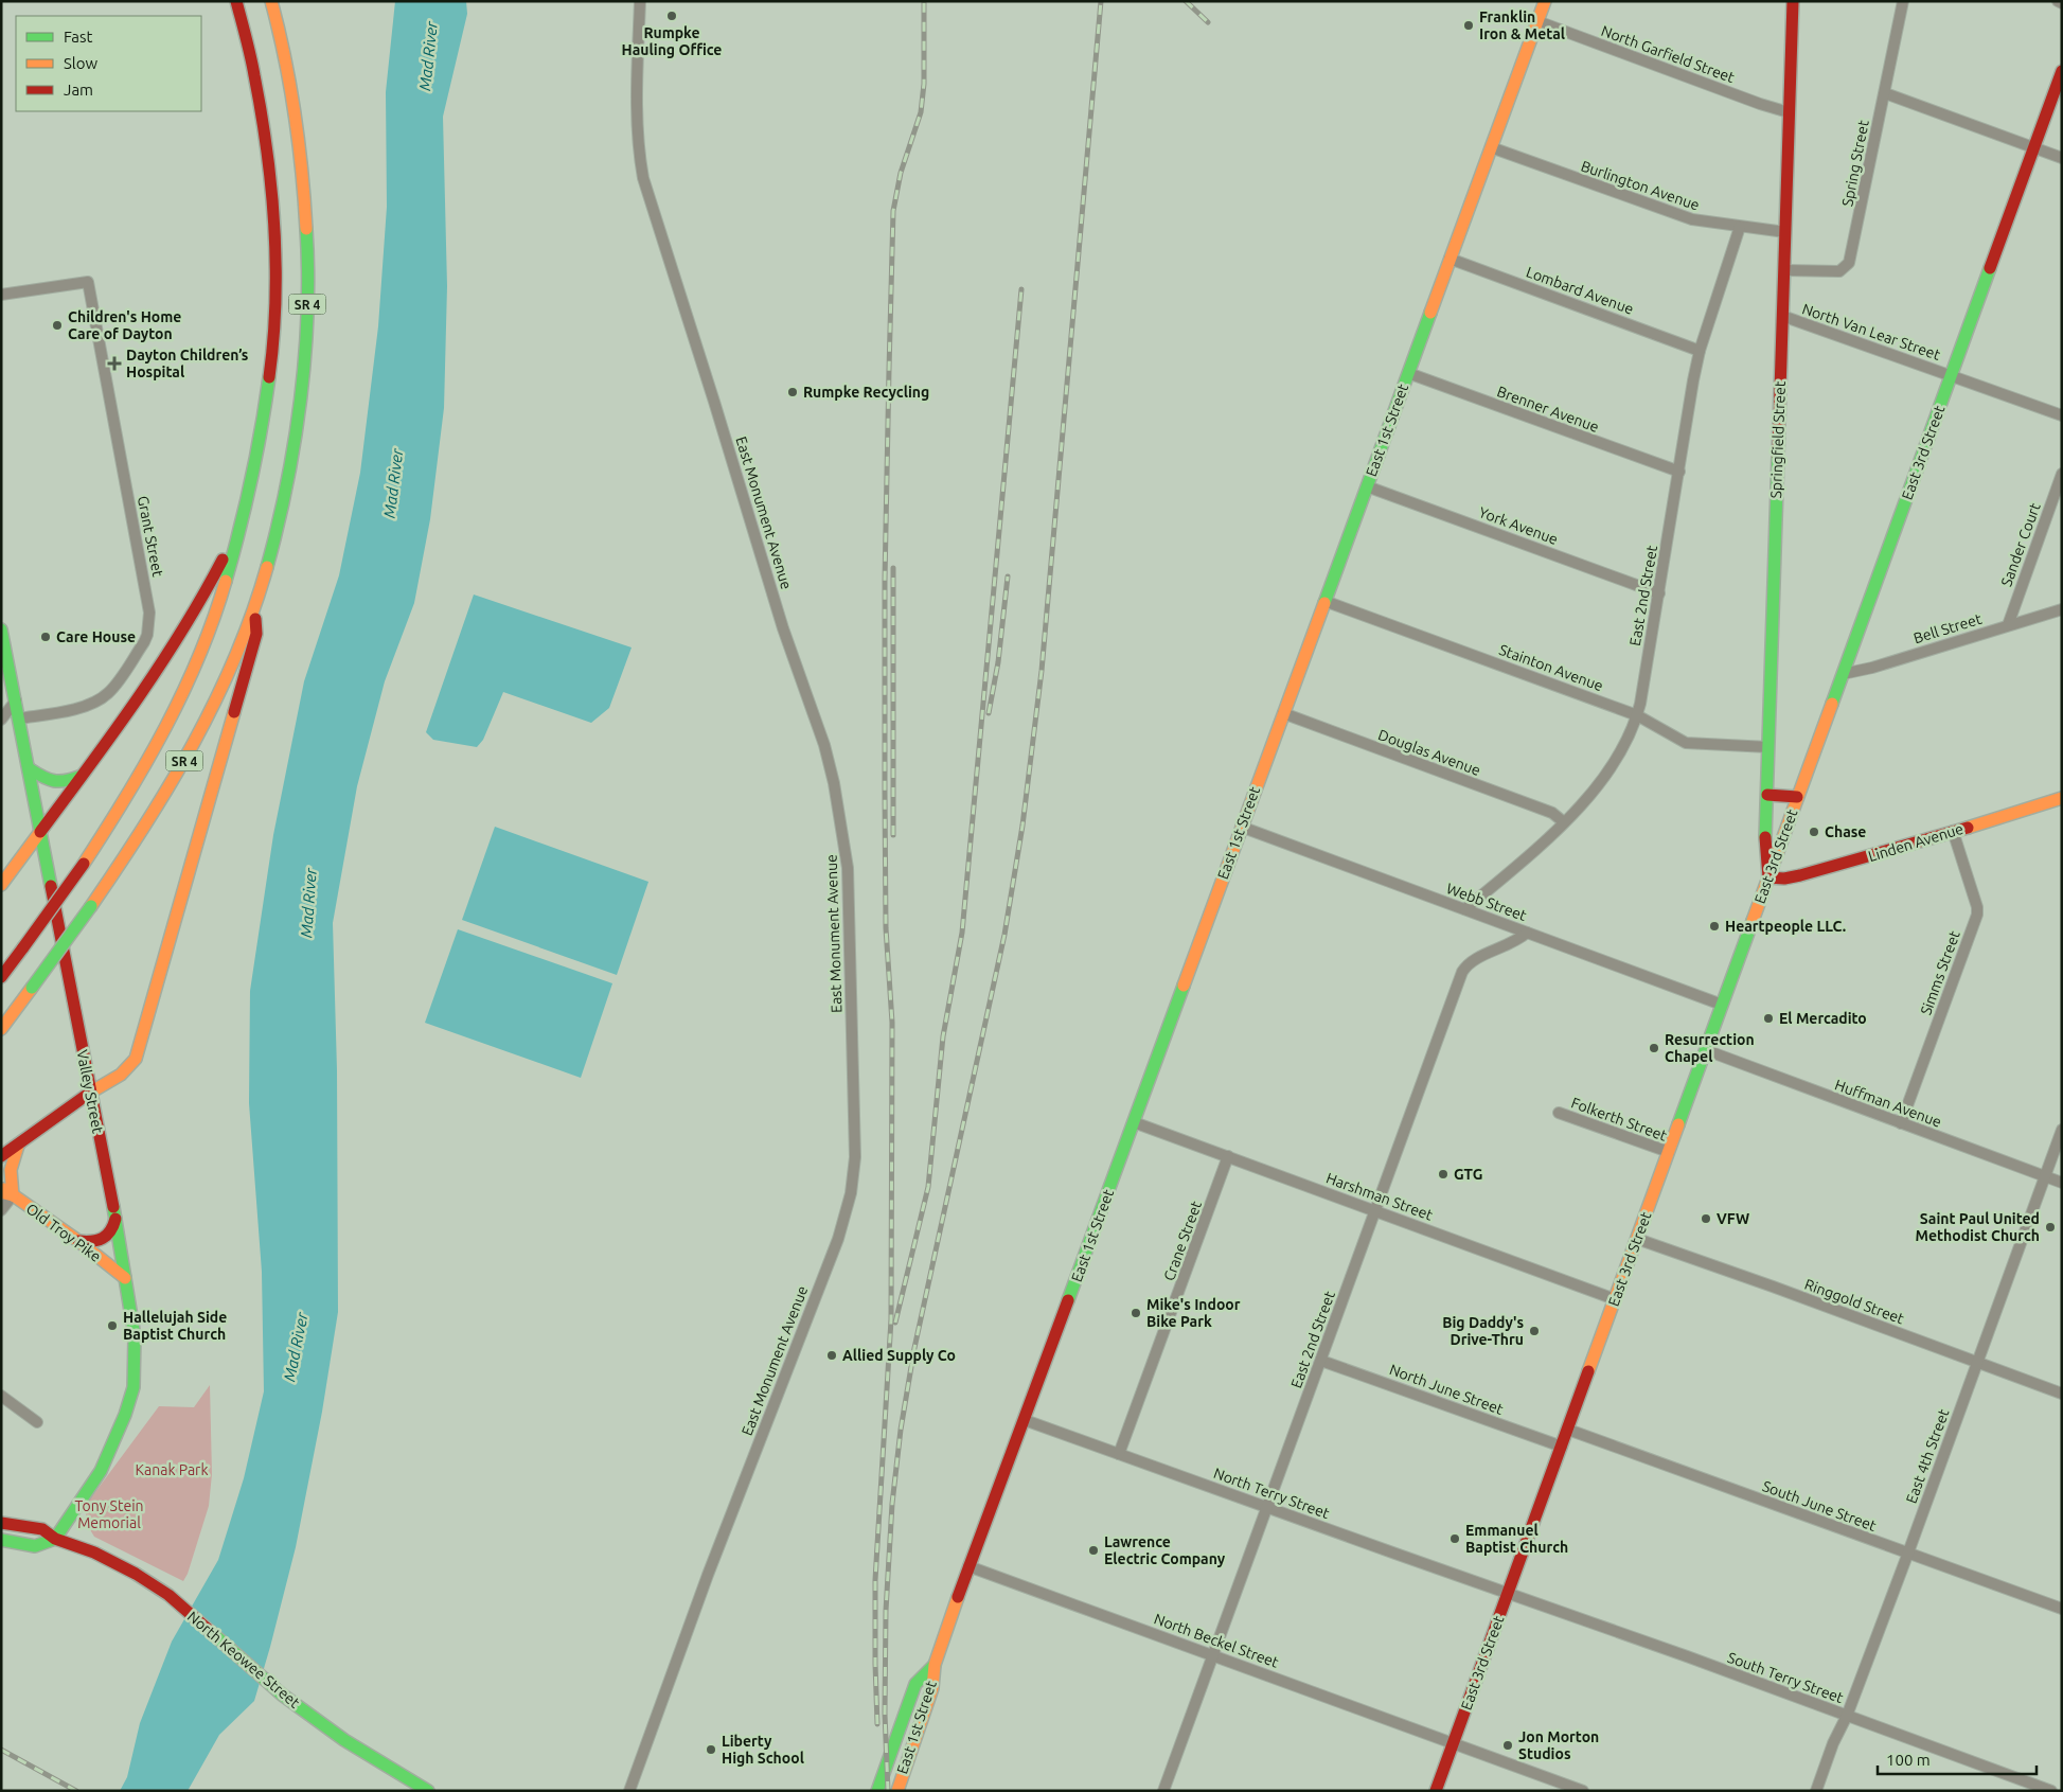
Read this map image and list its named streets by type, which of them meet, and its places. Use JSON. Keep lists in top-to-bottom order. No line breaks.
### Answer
{"streets":{"main road":["SR 4","East 1st Street","Springfield Street","East 3rd Street","Linden Avenue","Valley Street","Old Troy Pike","North Keowee Street"],"street":["North Garfield Street","Spring Street","Burlington Avenue","Lombard Avenue","North Van Lear Street","Brenner Avenue","East Monument Avenue","York Avenue","Grant Street","Sander Court","East 2nd Street","Bell Street","Stainton Avenue","Douglas Avenue","Webb Street","Simms Street","Huffman Avenue","Folkerth Street","Harshman Street","Crane Street","Ringgold Street","North June Street","East 4th Street","North Terry Street","South June Street","North Beckel Street","South Terry Street"]},"crossings":[["North Garfield Street","East 1st Street"],["North Garfield Street","Springfield Street"],["Spring Street","Springfield Street"],["Burlington Avenue","East 1st Street"],["Burlington Avenue","Springfield Street"],["Burlington Avenue","East 2nd Street"],["Lombard Avenue","East 1st Street"],["Lombard Avenue","East 2nd Street"],["North Van Lear Street","Springfield Street"],["North Van Lear Street","East 3rd Street"],["Brenner Avenue","East 1st Street"],["Brenner Avenue","East 2nd Street"],["East 1st Street","York Avenue"],["East 1st Street","Stainton Avenue"],["East 1st Street","Douglas Avenue"],["East 1st Street","Webb Street"],["East 1st Street","Harshman Street"],["East 1st Street","North Terry Street"],["East 1st Street","North Beckel Street"],["Springfield Street","East 3rd Street"],["Springfield Street","Stainton Avenue"],["Springfield Street","Linden Avenue"],["East 3rd Street","Bell Street"],["East 3rd Street","Linden Avenue"],["East 3rd Street","Webb Street"],["East 3rd Street","Huffman Avenue"],["East 3rd Street","Folkerth Street"],["East 3rd Street","Harshman Street"],["East 3rd Street","Ringgold Street"],["East 3rd Street","North June Street"],["East 3rd Street","North Terry Street"],["East 3rd Street","South June Street"],["East 3rd Street","North Beckel Street"],["East 3rd Street","South Terry Street"],["York Avenue","East 2nd Street"],["Grant Street","Valley Street"],["Sander Court","Bell Street"],["East 2nd Street","Stainton Avenue"],["East 2nd Street","Douglas Avenue"],["East 2nd Street","Webb Street"],["East 2nd Street","Harshman Street"],["East 2nd Street","North June Street"],["East 2nd Street","North Terry Street"],["East 2nd Street","North Beckel Street"],["Linden Avenue","Simms Street"],["Simms Street","Huffman Avenue"],["Valley Street","Old Troy Pike"],["Valley Street","North Keowee Street"],["Huffman Avenue","East 4th Street"],["Harshman Street","Crane Street"],["Crane Street","North Terry Street"],["Ringgold Street","East 4th Street"],["East 4th Street","South June Street"],["East 4th Street","South Terry Street"],["North Terry Street","South Terry Street"]],"water":["Mad River"],"parks":["Kanak Park","Tony Stein Memorial"],"places":{"other":["Rumpke Hauling Office","Franklin Iron & Metal","Children's Home Care of Dayton","Rumpke Recycling","Care House","Chase","Heartpeople LLC.","El Mercadito","Resurrection Chapel","GTG","VFW","Saint Paul United Methodist Church","Mike's Indoor Bike Park","Hallelujah Side Baptist Church","Big Daddy's Drive-Thru","Allied Supply Co","Emmanuel Baptist Church","Lawrence Electric Company","Jon Morton Studios","Liberty High School"],"health":["Dayton Children’s Hospital"]},"legend":["Fast","Slow","Jam"],"scale_bar":"100 m"}
